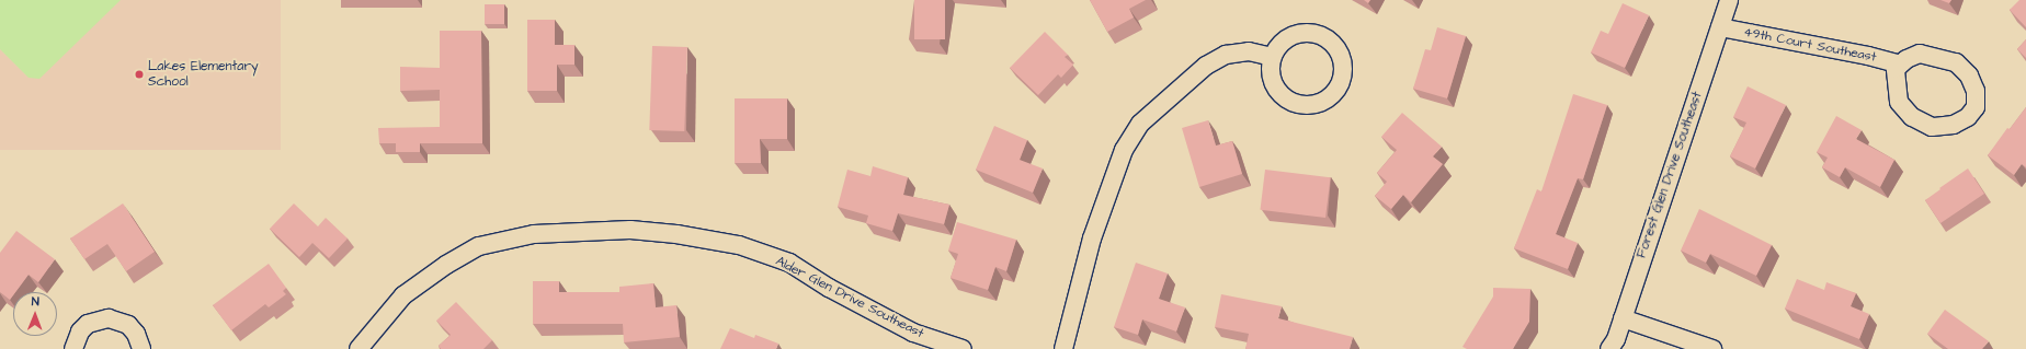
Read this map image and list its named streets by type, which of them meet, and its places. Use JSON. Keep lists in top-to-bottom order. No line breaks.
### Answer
{"streets":{"street":["49th Court Southeast","Forest Glen Drive Southeast","Alder Glen Drive Southeast"]},"crossings":[["49th Court Southeast","Forest Glen Drive Southeast"]],"places":["Lakes Elementary School"],"north":"top"}
